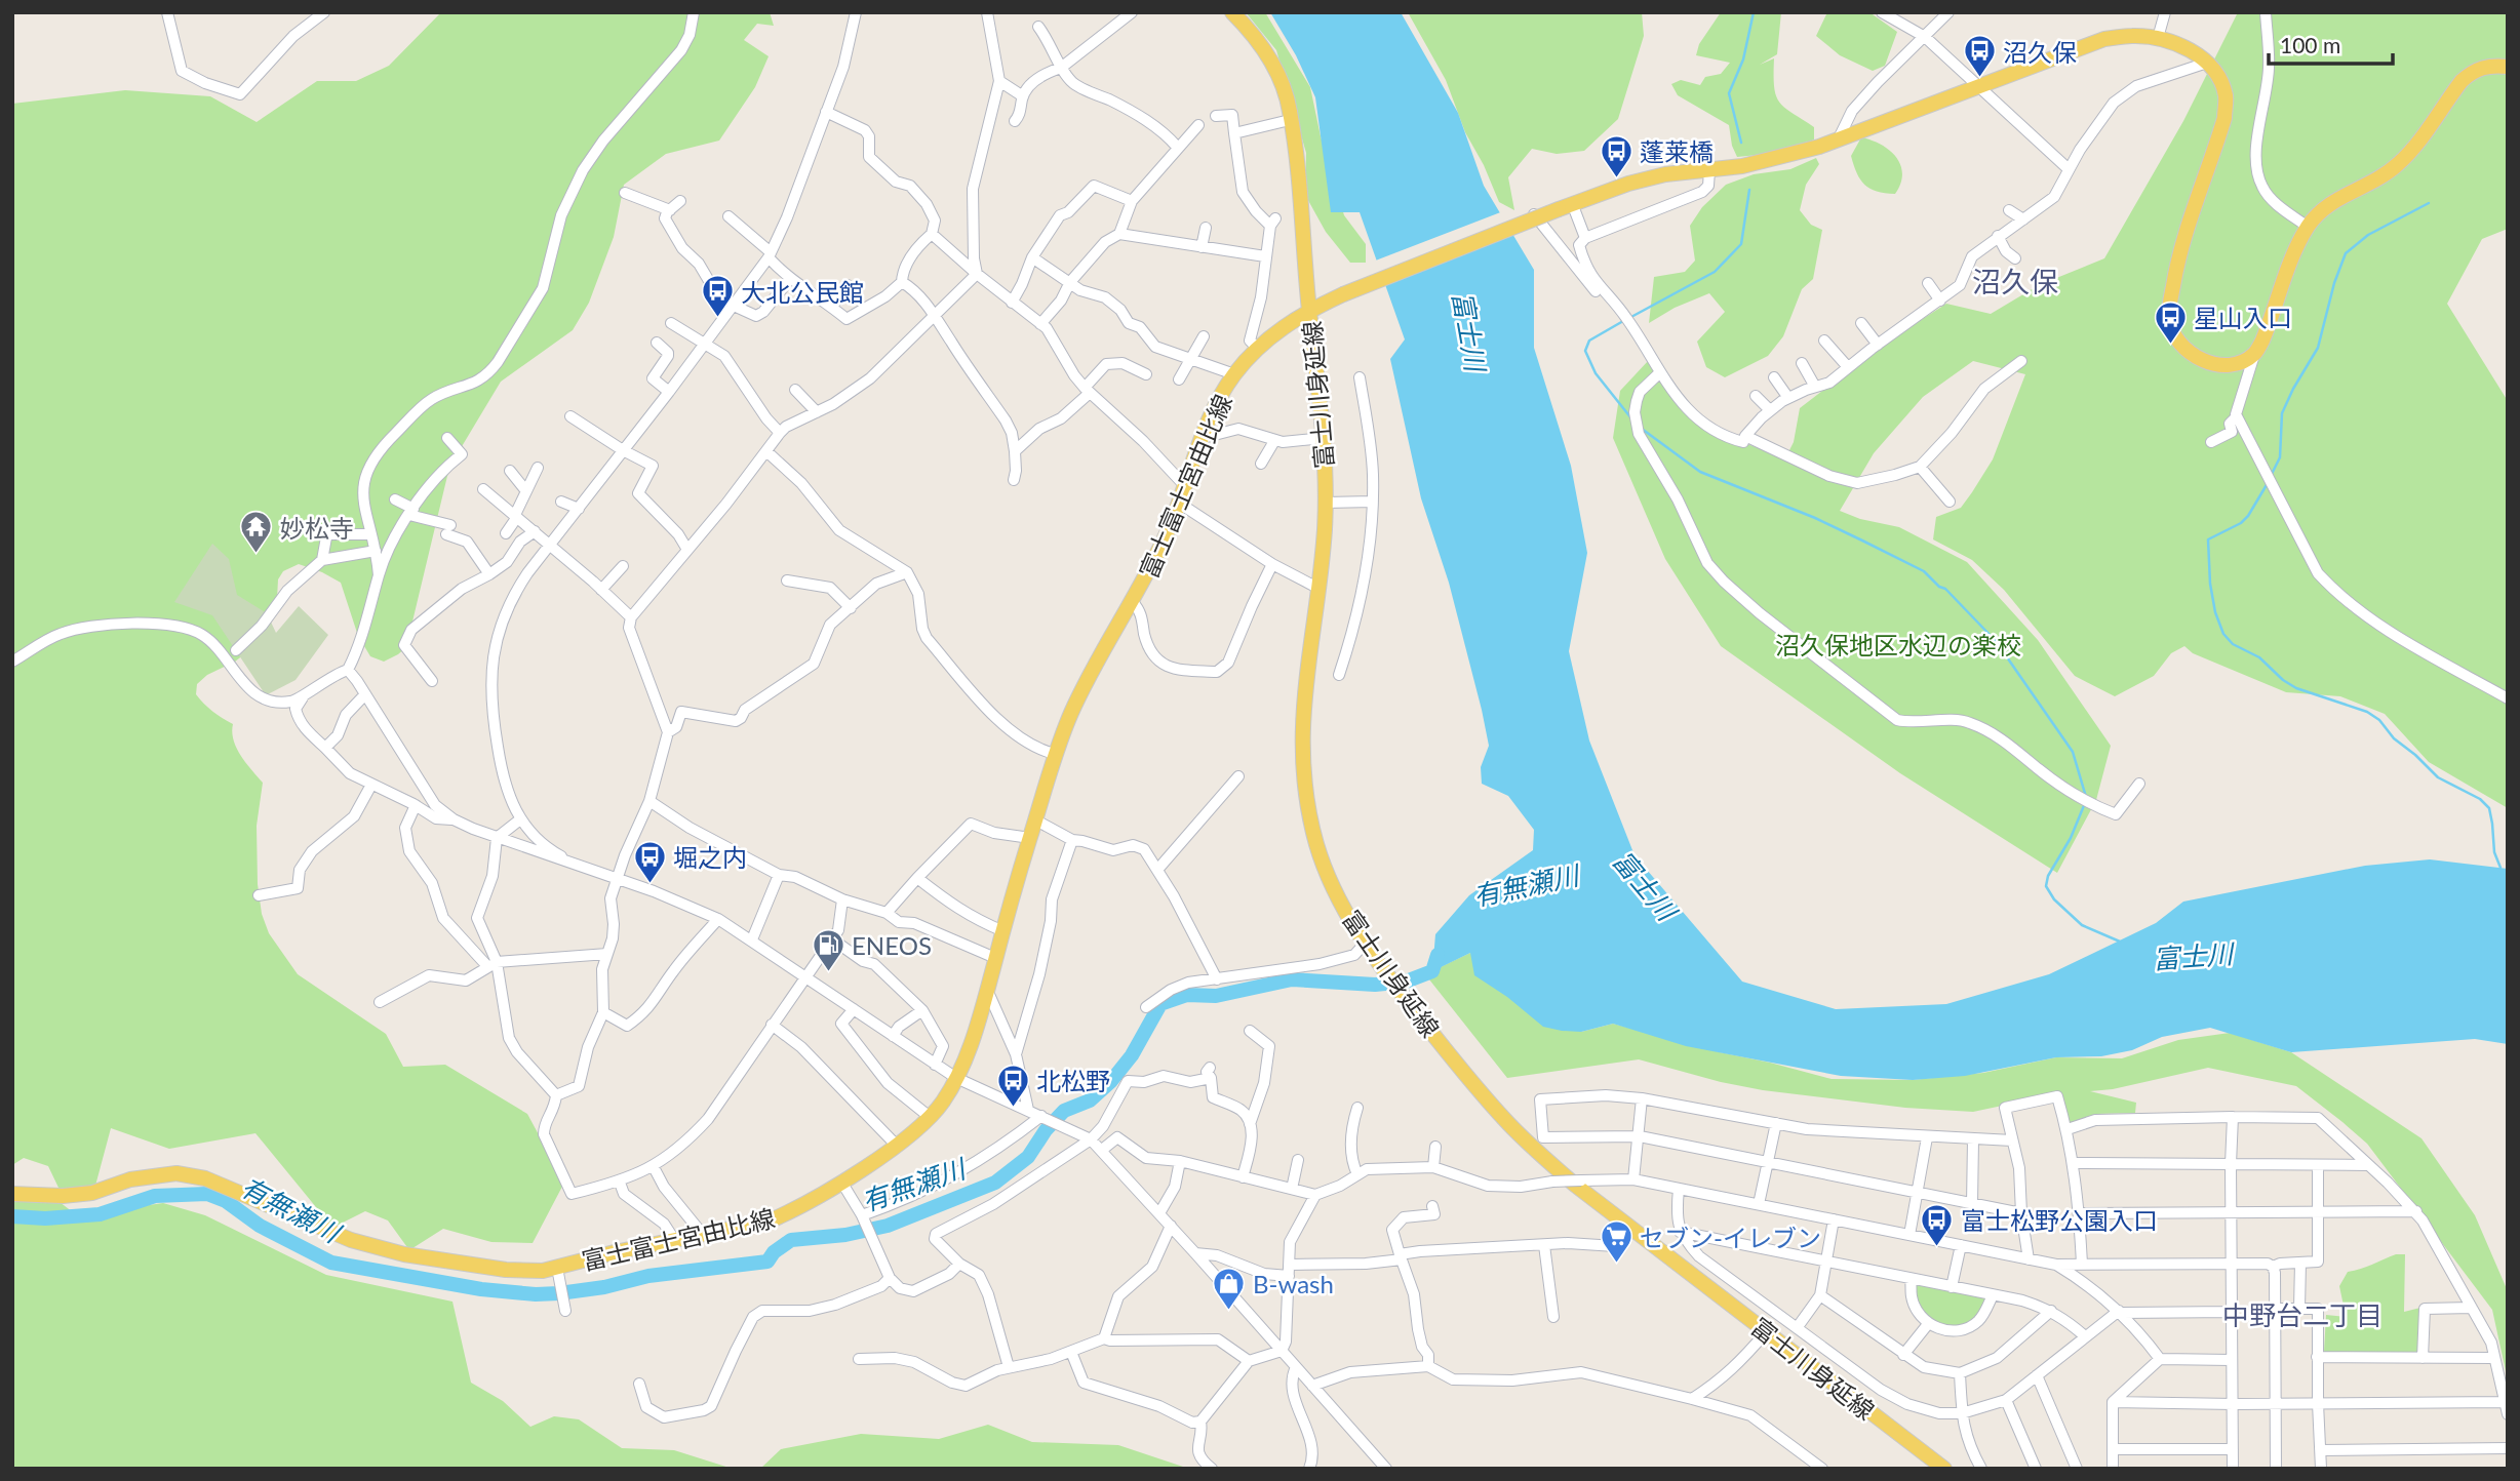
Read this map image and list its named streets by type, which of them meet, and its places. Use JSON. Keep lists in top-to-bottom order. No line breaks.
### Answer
{"streets":{"main road":["富士川身延線","富士富士宮由比線"]},"crossings":[["富士川身延線","富士富士宮由比線"]],"districts":["沼久保","中野台二丁目"],"water":["富士川","有無瀬川"],"parks":["沼久保地区水辺の楽校"],"places":{"bus stop":["沼久保","蓬莱橋","大北公民館","星山入口","堀之内","北松野","富士松野公園入口"],"temple":["妙松寺"],"fuel station":["ENEOS"],"supermarket":["セブン-イレブン"],"shop":["B-wash"]},"scale_bar":"100 m"}
